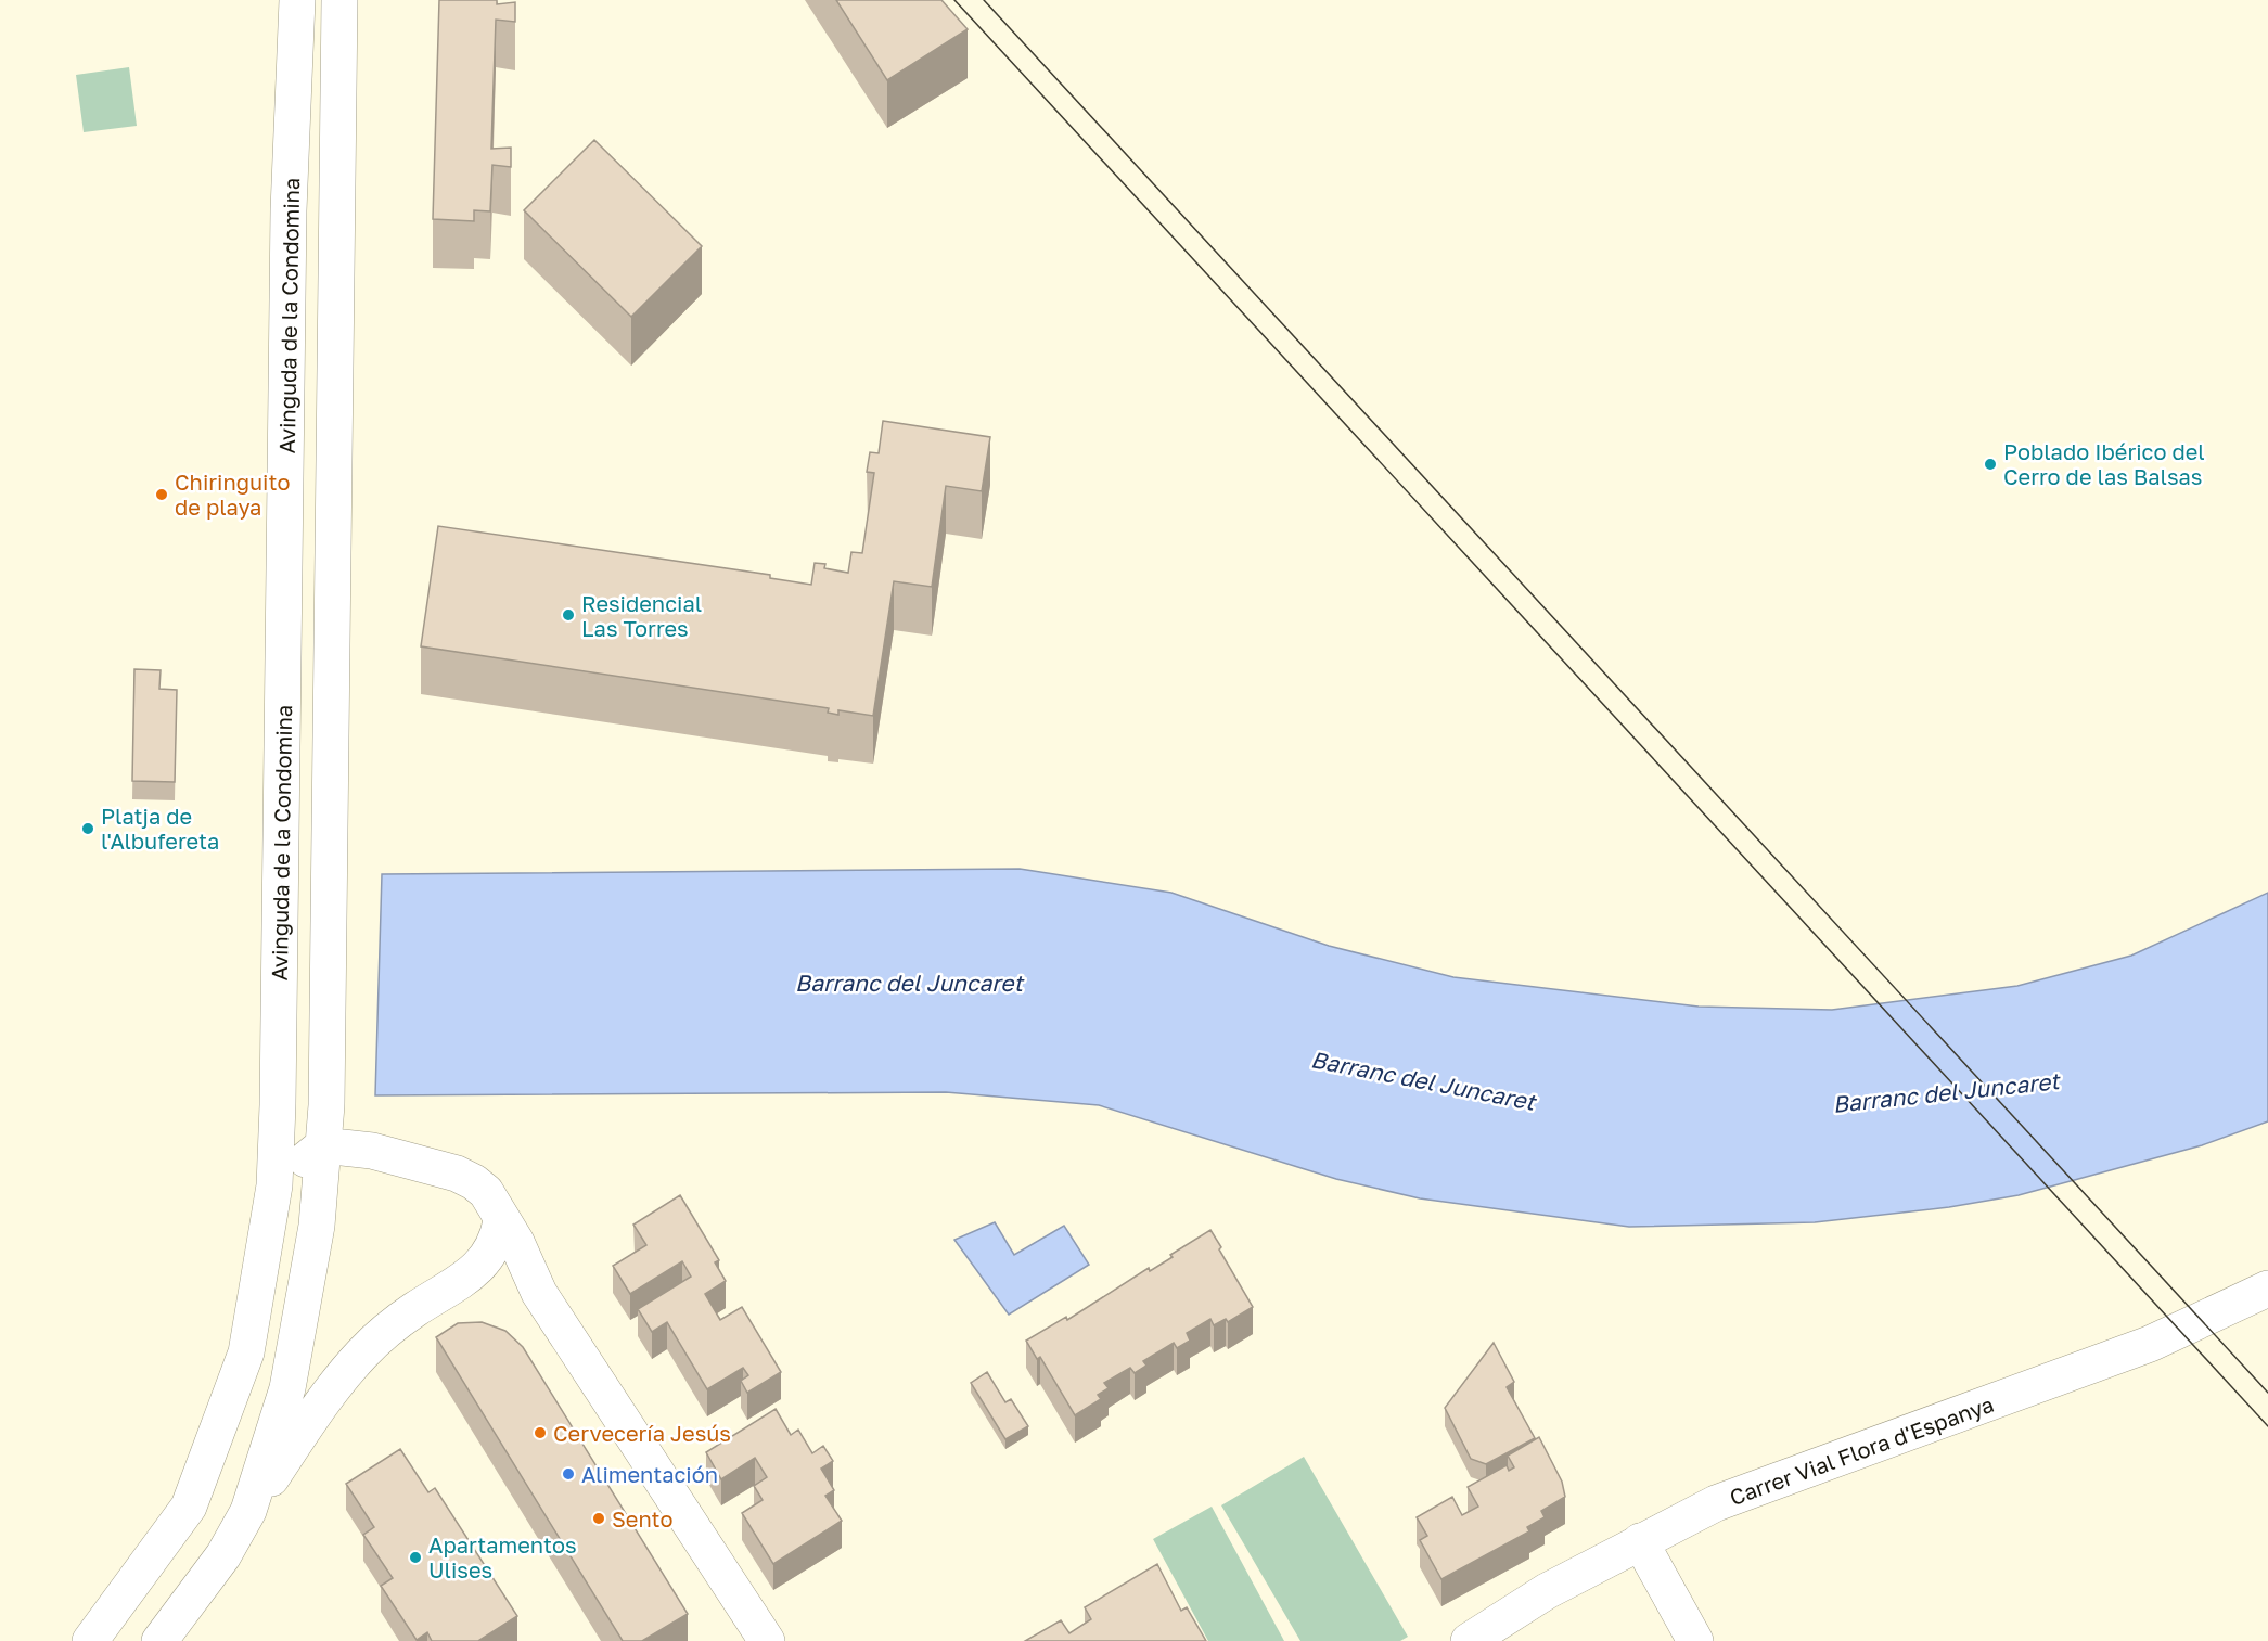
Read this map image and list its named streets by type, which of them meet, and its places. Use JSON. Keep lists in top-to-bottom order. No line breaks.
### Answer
{"streets":{"main road":["Avinguda de la Condomina","Carrer Vial Flora d'Espanya"]},"water":["Barranc del Juncaret"],"places":["Poblado Ibérico del Cerro de las Balsas","Chiringuito de playa","Residencial Las Torres","Platja de l'Albufereta","Cervecería Jesús","Alimentación","Sento","Apartamentos Ulises"]}
